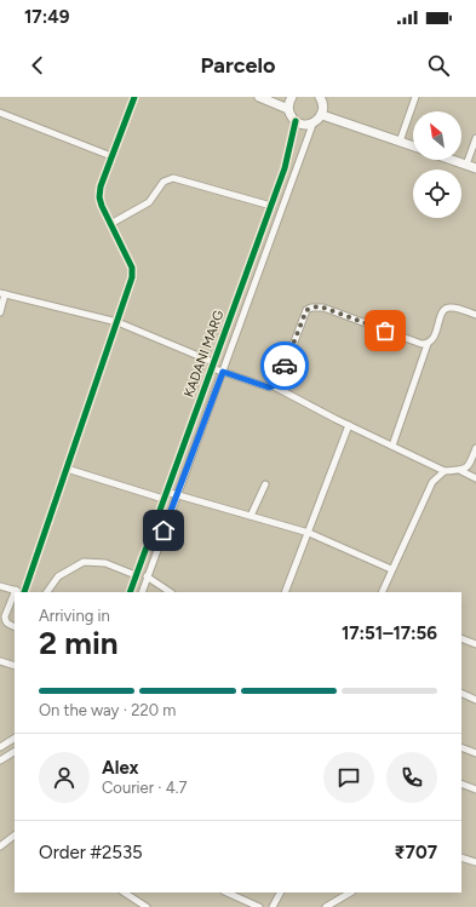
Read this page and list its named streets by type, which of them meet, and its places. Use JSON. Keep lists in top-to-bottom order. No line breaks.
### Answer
{"streets":{"street":["KADANI MARG"]},"north":"top left","page":{"status":"17:49","header":"Parcelo","heading":["2 min","Arriving in","17:51–17:56"],"panel":["Alex","Courier · 4.7","Order #2535","₹707"],"bar":"On the way · 220 m"}}
